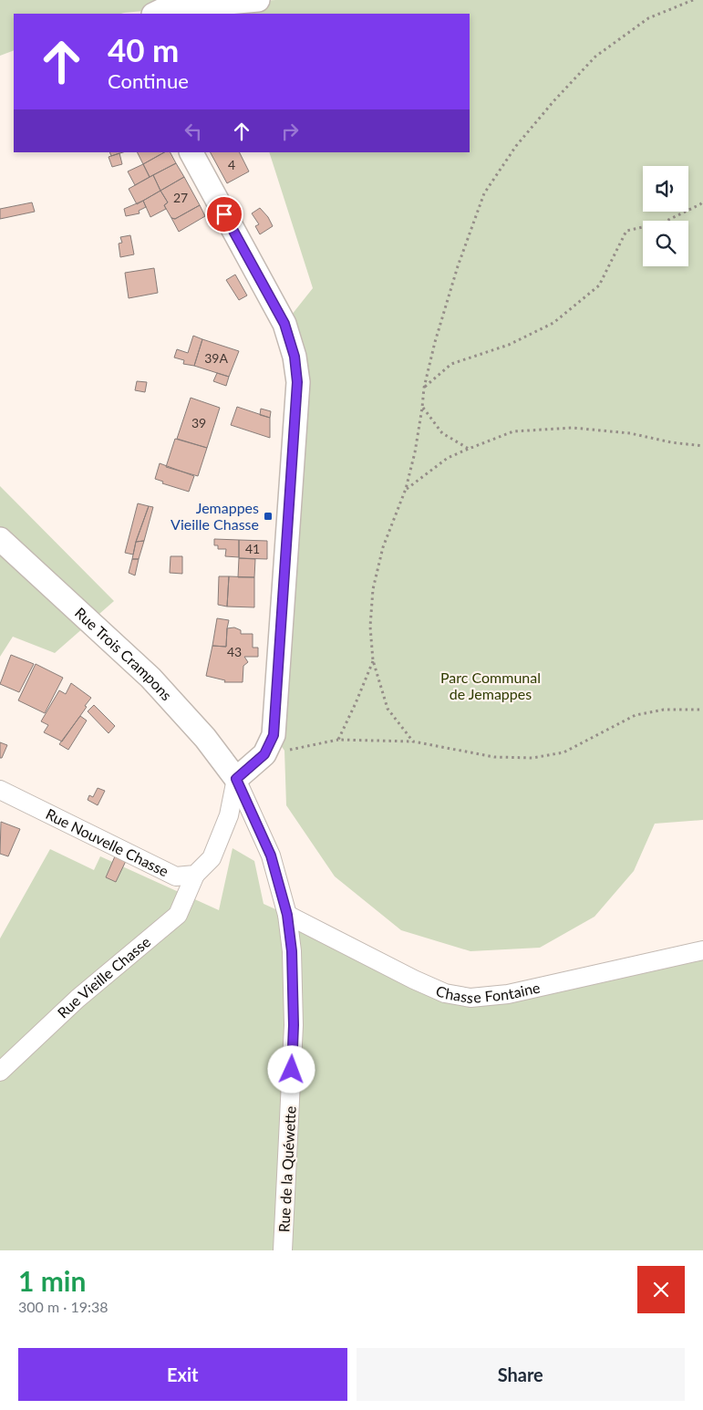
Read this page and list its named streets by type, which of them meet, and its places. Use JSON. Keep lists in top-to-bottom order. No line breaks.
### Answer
{"streets":{"street":["Rue Trois Crampons","Rue Nouvelle Chasse","Rue Vieille Chasse","Chasse Fontaine","Rue de la Quéwette"]},"crossings":[["Rue Trois Crampons","Rue de la Quéwette"],["Rue Nouvelle Chasse","Rue Vieille Chasse"],["Chasse Fontaine","Rue de la Quéwette"]],"parks":["Parc Communal de Jemappes"],"places":{"transit":["Jemappes Vieille Chasse"]},"house_numbers":["4","27","39A","39","41","43"],"page":{"turn":["40 m","Continue"],"heading":["1 min","300 m · 19:38"],"buttons":["Exit","Share"]}}
